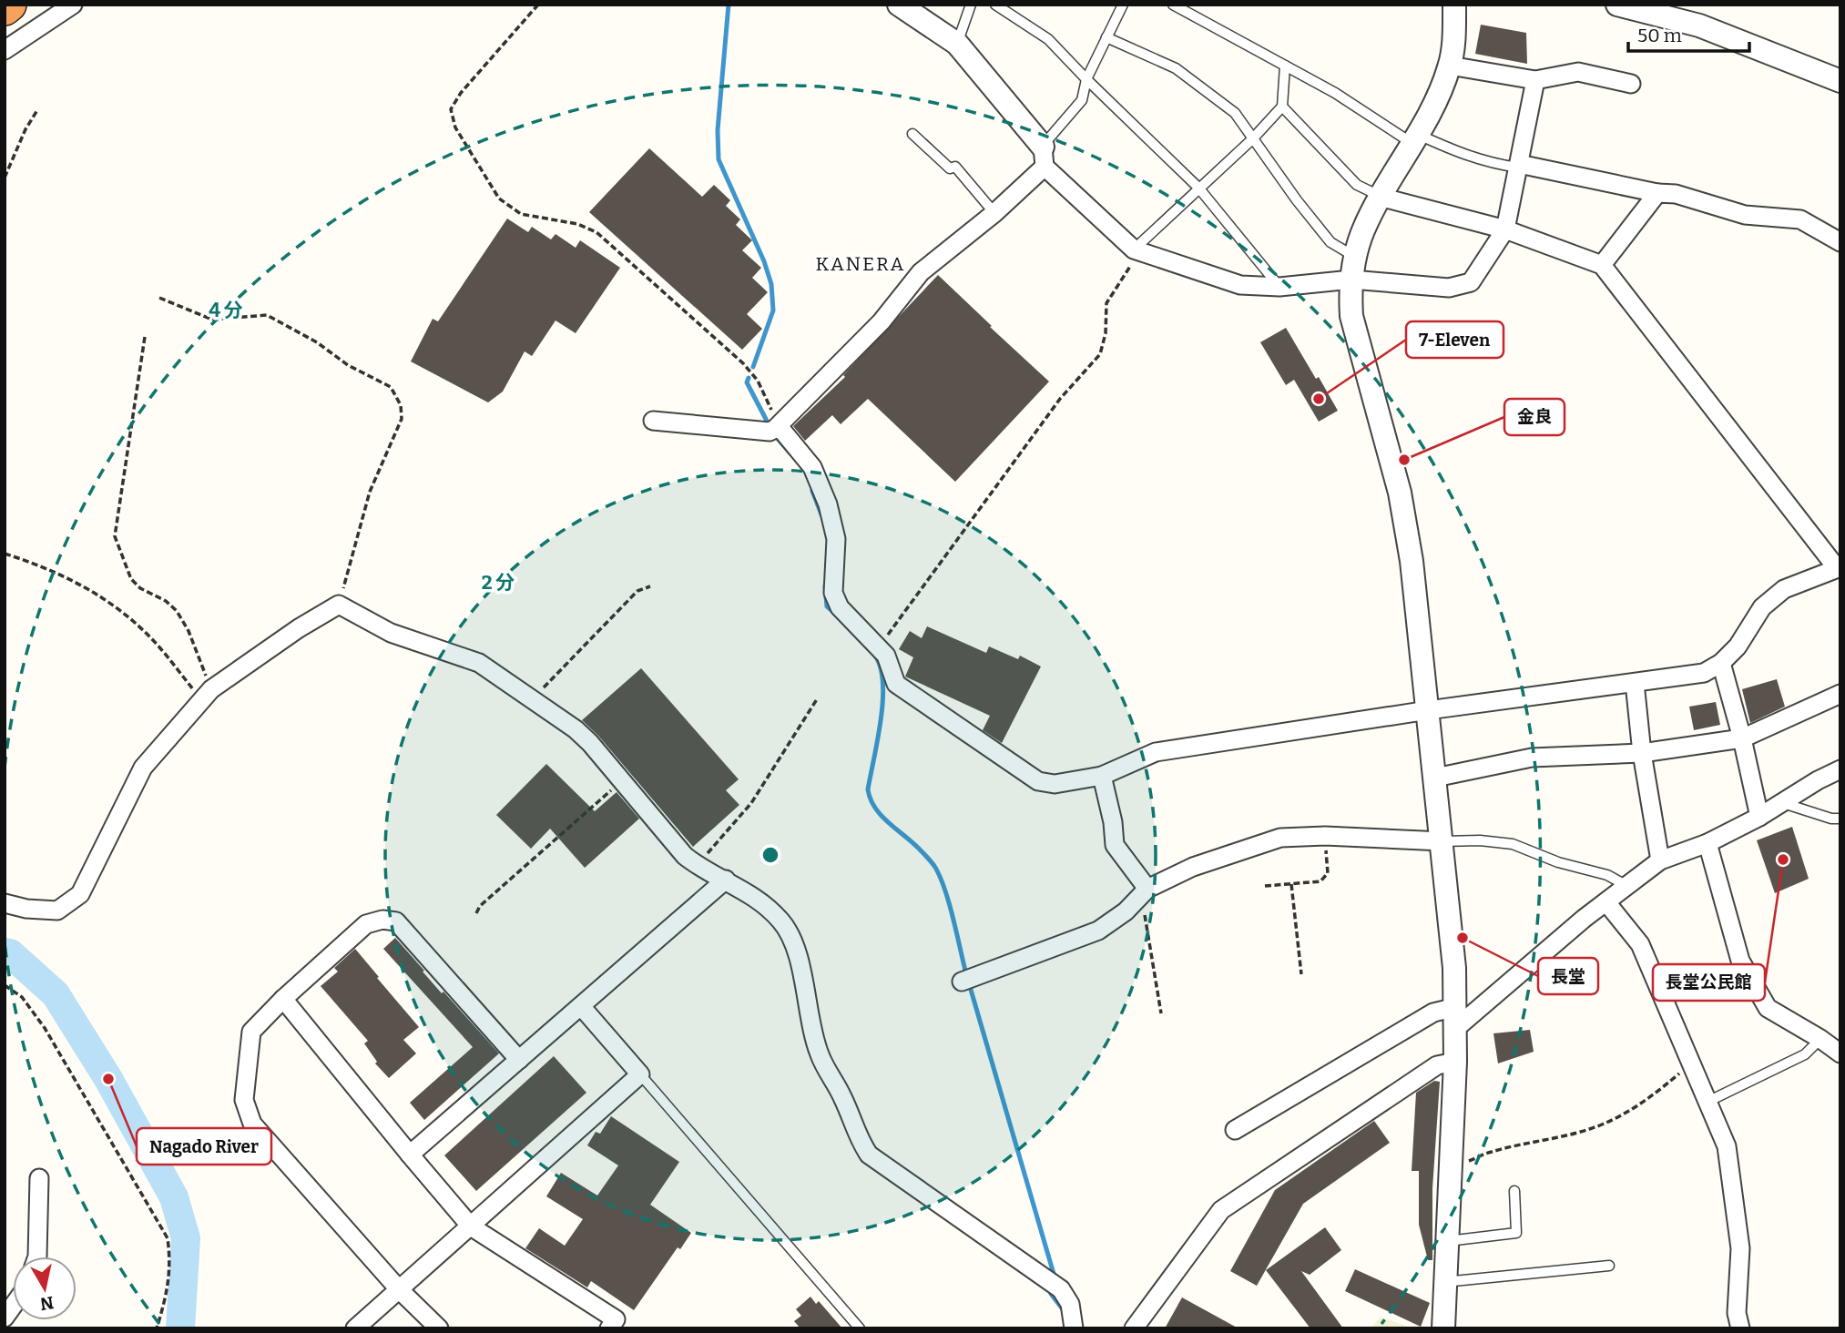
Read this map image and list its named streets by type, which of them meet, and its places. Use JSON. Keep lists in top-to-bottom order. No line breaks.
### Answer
{"districts":["KANERA"],"places":["7-Eleven","金良","長堂公民館","長堂","Nagado River"],"scale_bar":"50 m","north":"bottom","rings":["4 分","2 分"]}
